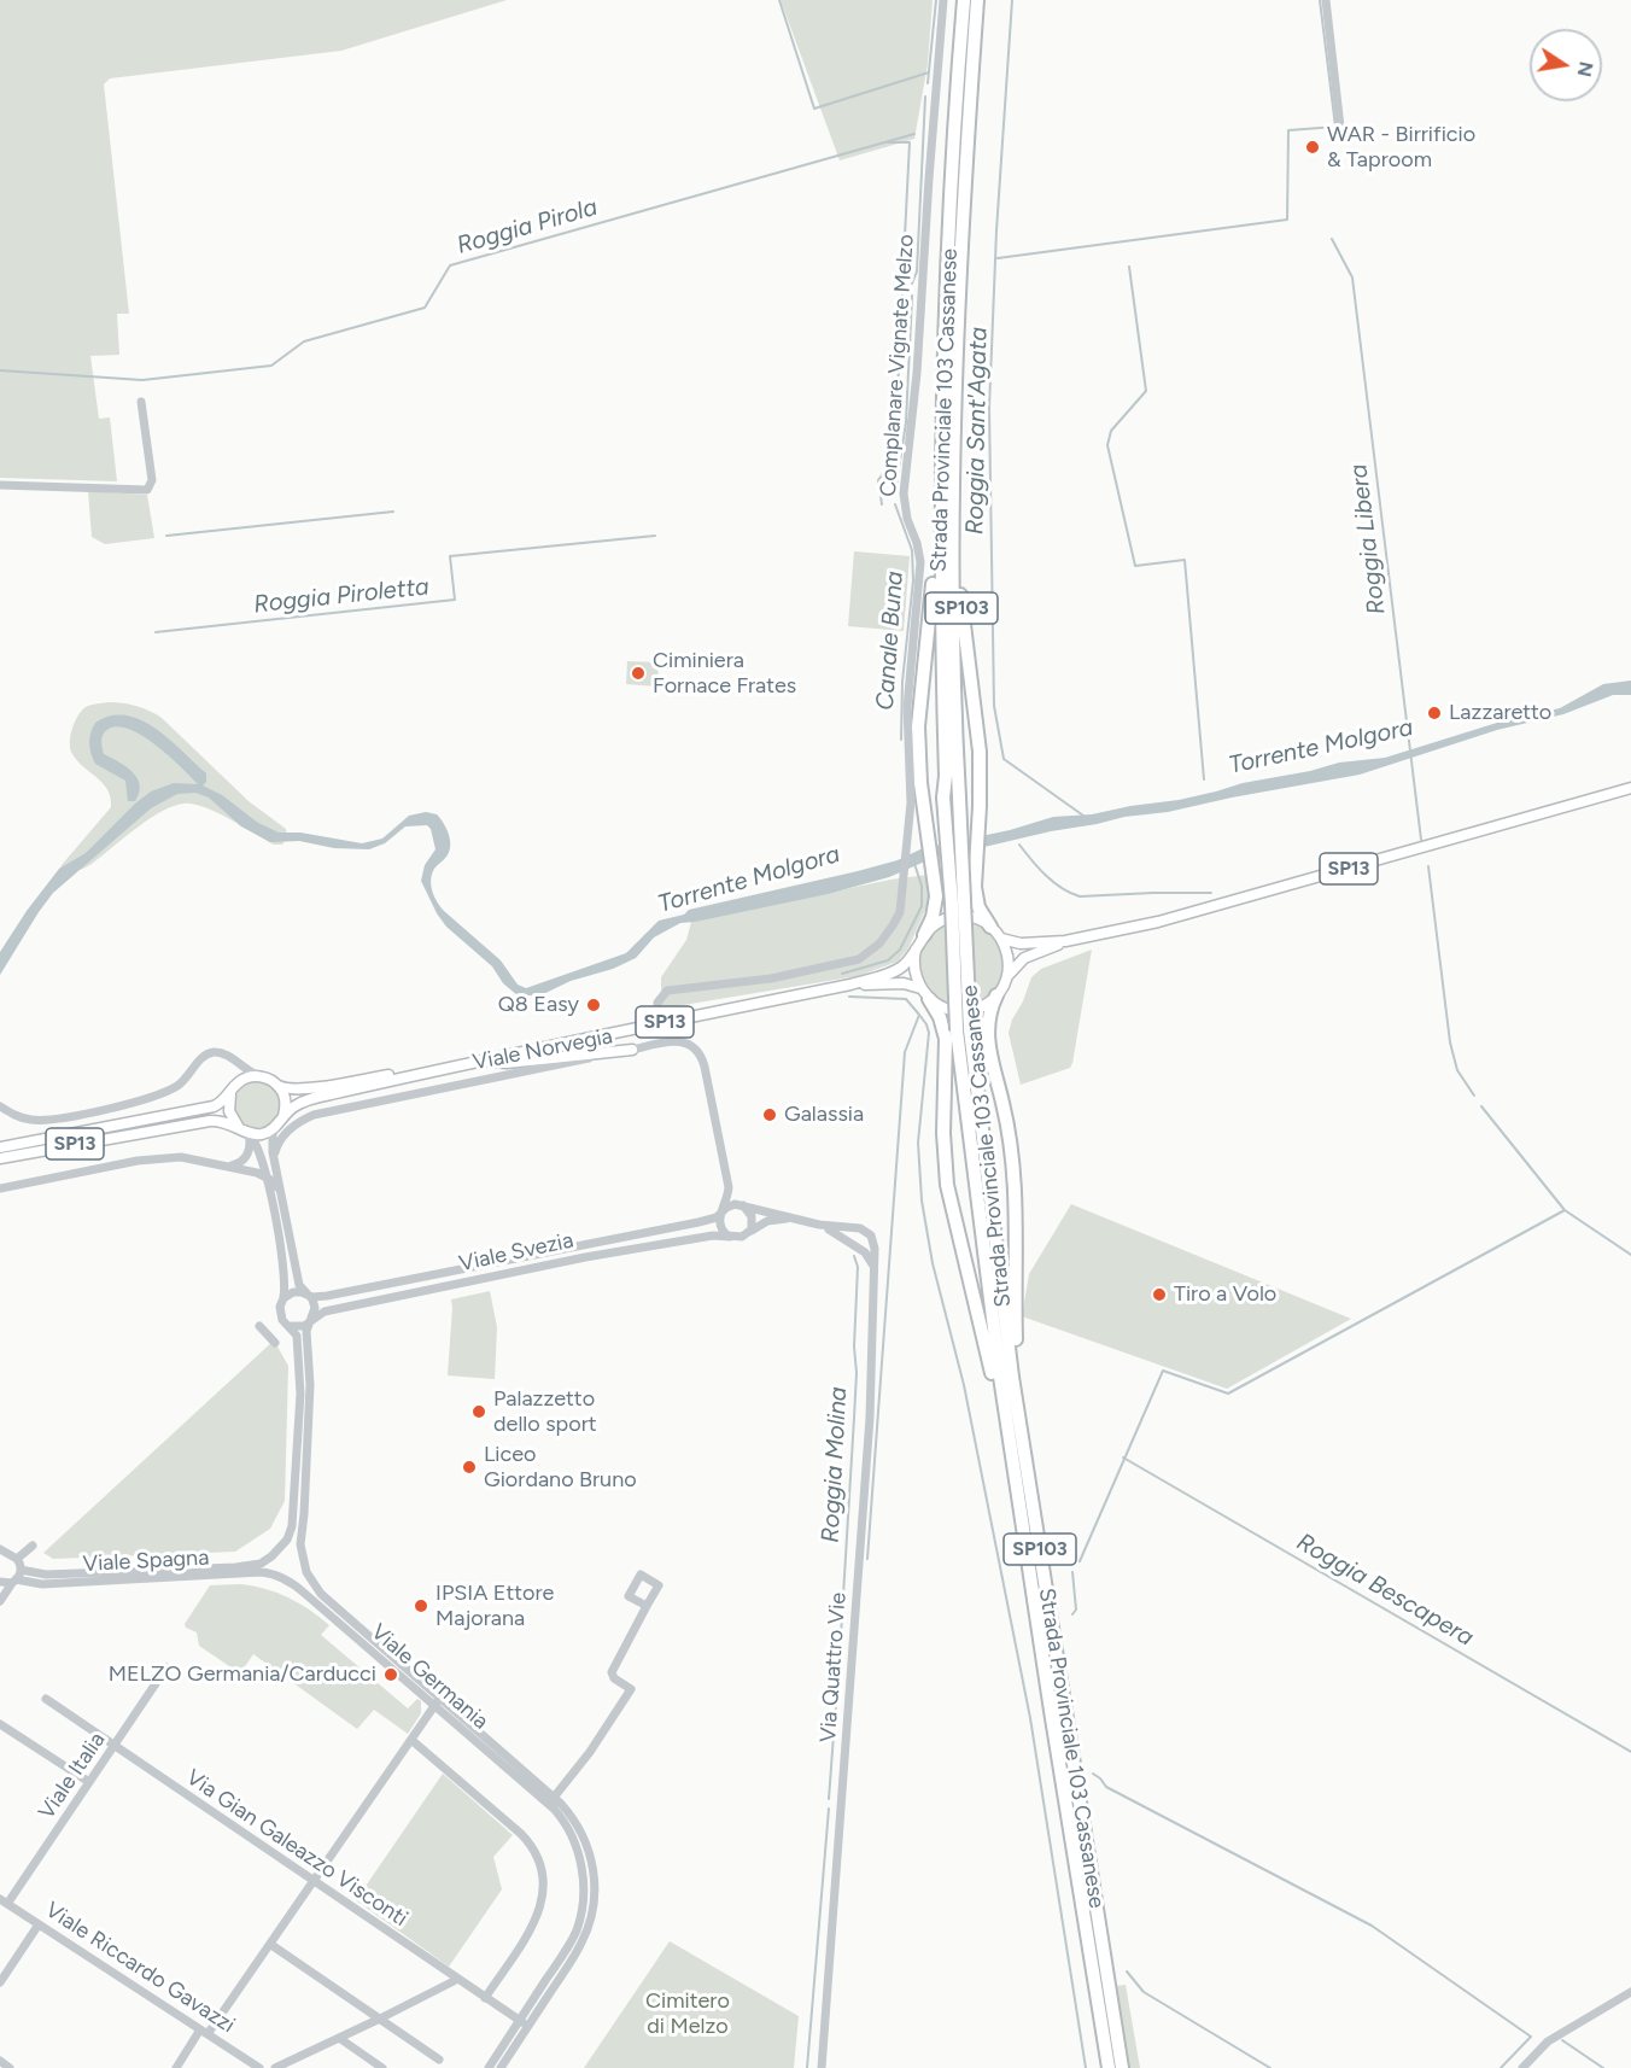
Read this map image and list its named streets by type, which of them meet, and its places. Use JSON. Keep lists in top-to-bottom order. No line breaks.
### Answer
{"streets":{"highway":["Strada Provinciale 103 Cassanese","SP103"],"main road":["SP13"],"street":["Complanare Vignate Melzo","Viale Norvegia","Viale Svezia","Viale Spagna","Via Quattro Vie","Viale Germania","Viale Italia","Via Gian Galeazzo Visconti","Viale Riccardo Gavazzi"]},"crossings":[["Complanare Vignate Melzo","SP13"],["Strada Provinciale 103 Cassanese","SP103"],["SP103","SP13"],["Viale Norvegia","Viale Svezia"],["Viale Svezia","Via Quattro Vie"],["Viale Spagna","Viale Germania"],["Viale Germania","Via Gian Galeazzo Visconti"],["Viale Italia","Via Gian Galeazzo Visconti"],["Viale Italia","Viale Riccardo Gavazzi"]],"water":["Roggia Pirola","Roggia Sant'Agata","Roggia Libera","Roggia Piroletta","Canale Buna","Torrente Molgora","Roggia Molina","Roggia Bescapera"],"parks":["Cimitero di Melzo"],"places":["WAR - Birrificio & Taproom","Ciminiera Fornace Frates","Lazzaretto","Q8 Easy","Galassia","Tiro a Volo","Palazzetto dello sport","Liceo Giordano Bruno","IPSIA Ettore Majorana","MELZO Germania/Carducci"],"north":"right"}
